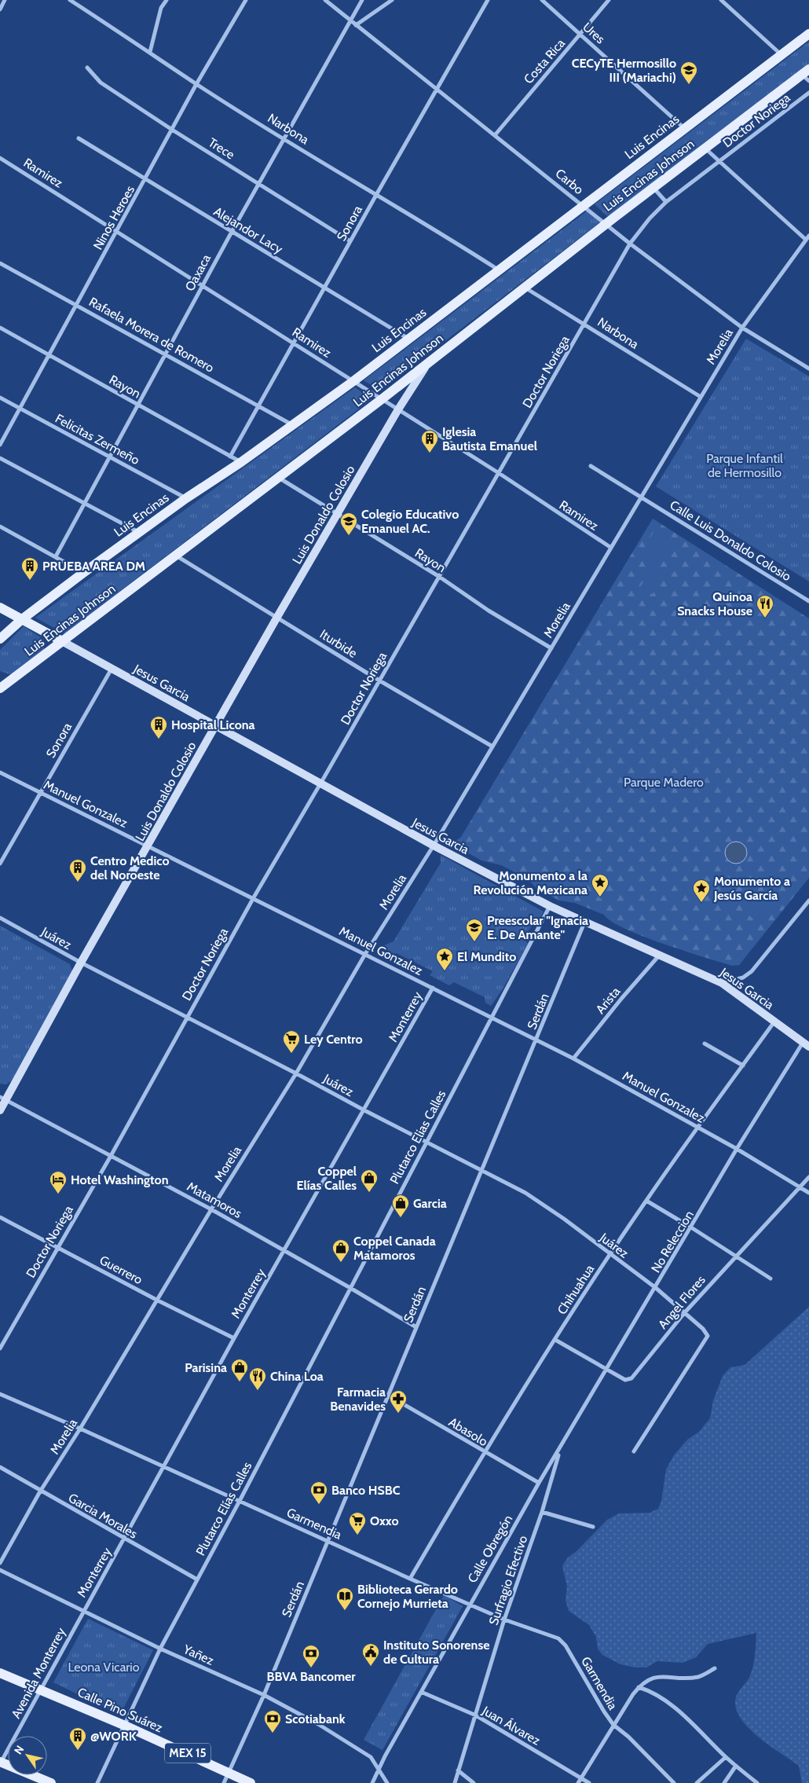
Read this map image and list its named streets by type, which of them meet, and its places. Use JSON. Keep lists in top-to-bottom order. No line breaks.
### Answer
{"streets":{"main road":["Luis Encinas","Luis Encinas Johnson","Luis Donaldo Colosio","Jesus Garcia","Calle Pino Suárez","MEX 15"],"street":["Ures","Costa Rica","Doctor Noriega","Narbona","Trece","Ramirez","Carbo","Ninos Heroes","Sonora","Alejandor Lacy","Oaxaca","Rafaela Morera de Romero","Morelia","Rayon","Felicitas Zermeño","Calle Luis Donaldo Colosio","Iturbide","Manuel Gonzalez","Juárez","Arista","Serdán","Monterrey","Plutarco Elias Calles","Matamoros","No Releccion","Guerrero","Chihuahua","Angel Flores","Abasolo","Plutarco Elías Calles","Garcia Morales","Garmendia","Calle Obregón","Surfragio Efectivo","Yañez","Avenida Monterrey","Juan Álvarez"]},"crossings":[["Ures","Costa Rica"],["Ures","Luis Encinas"],["Costa Rica","Carbo"],["Doctor Noriega","Narbona"],["Doctor Noriega","Ramirez"],["Doctor Noriega","Carbo"],["Doctor Noriega","Rayon"],["Doctor Noriega","Iturbide"],["Doctor Noriega","Jesus Garcia"],["Doctor Noriega","Manuel Gonzalez"],["Doctor Noriega","Juárez"],["Doctor Noriega","Matamoros"],["Doctor Noriega","Guerrero"],["Narbona","Luis Encinas"],["Narbona","Luis Encinas Johnson"],["Narbona","Ninos Heroes"],["Narbona","Sonora"],["Narbona","Oaxaca"],["Narbona","Morelia"],["Luis Encinas","Ramirez"],["Luis Encinas","Carbo"],["Luis Encinas","Alejandor Lacy"],["Luis Encinas","Rafaela Morera de Romero"],["Luis Encinas","Rayon"],["Luis Encinas","Felicitas Zermeño"],["Trece","Ninos Heroes"],["Trece","Sonora"],["Trece","Oaxaca"],["Ramirez","Luis Encinas Johnson"],["Ramirez","Ninos Heroes"],["Ramirez","Sonora"],["Ramirez","Oaxaca"],["Ramirez","Morelia"],["Ramirez","Luis Donaldo Colosio"],["Luis Encinas Johnson","Carbo"],["Luis Encinas Johnson","Rayon"],["Luis Encinas Johnson","Luis Donaldo Colosio"],["Luis Encinas Johnson","Iturbide"],["Luis Encinas Johnson","Jesus Garcia"],["Carbo","Sonora"],["Carbo","Oaxaca"],["Carbo","Morelia"],["Ninos Heroes","Alejandor Lacy"],["Ninos Heroes","Rafaela Morera de Romero"],["Ninos Heroes","Rayon"],["Ninos Heroes","Felicitas Zermeño"],["Sonora","Alejandor Lacy"],["Sonora","Rafaela Morera de Romero"],["Sonora","Rayon"],["Sonora","Jesus Garcia"],["Sonora","Manuel Gonzalez"],["Alejandor Lacy","Oaxaca"],["Oaxaca","Rafaela Morera de Romero"],["Oaxaca","Rayon"],["Oaxaca","Felicitas Zermeño"],["Morelia","Rayon"],["Morelia","Calle Luis Donaldo Colosio"],["Morelia","Iturbide"],["Morelia","Jesus Garcia"],["Morelia","Manuel Gonzalez"],["Morelia","Juárez"],["Morelia","Matamoros"],["Morelia","Guerrero"],["Morelia","Garcia Morales"],["Morelia","Garmendia"],["Rayon","Luis Donaldo Colosio"],["Luis Donaldo Colosio","Iturbide"],["Luis Donaldo Colosio","Jesus Garcia"],["Luis Donaldo Colosio","Manuel Gonzalez"],["Luis Donaldo Colosio","Juárez"],["Luis Donaldo Colosio","Matamoros"],["Jesus Garcia","Arista"],["Jesus Garcia","Serdán"],["Jesus Garcia","Plutarco Elias Calles"],["Jesus Garcia","No Releccion"],["Jesus Garcia","Chihuahua"],["Manuel Gonzalez","Arista"],["Manuel Gonzalez","Serdán"],["Manuel Gonzalez","Monterrey"],["Manuel Gonzalez","Plutarco Elias Calles"],["Manuel Gonzalez","No Releccion"],["Manuel Gonzalez","Chihuahua"],["Manuel Gonzalez","Angel Flores"],["Juárez","Serdán"],["Juárez","Monterrey"],["Juárez","Plutarco Elias Calles"],["Juárez","No Releccion"],["Juárez","Chihuahua"],["Juárez","Angel Flores"],["Serdán","Matamoros"],["Serdán","Abasolo"],["Serdán","Garmendia"],["Serdán","Yañez"],["Serdán","Calle Pino Suárez"],["Monterrey","Matamoros"],["Monterrey","Guerrero"],["Monterrey","Garcia Morales"],["Monterrey","Garmendia"],["Monterrey","Yañez"],["Monterrey","Avenida Monterrey"],["Plutarco Elias Calles","Matamoros"],["Plutarco Elias Calles","Plutarco Elías Calles"],["No Releccion","Angel Flores"],["No Releccion","Calle Obregón"],["No Releccion","Surfragio Efectivo"],["Chihuahua","Angel Flores"],["Chihuahua","Abasolo"],["Chihuahua","Garmendia"],["Abasolo","Calle Obregón"],["Plutarco Elías Calles","Garcia Morales"],["Plutarco Elías Calles","Garmendia"],["Plutarco Elías Calles","Yañez"],["Plutarco Elías Calles","Calle Pino Suárez"],["Garmendia","Calle Obregón"],["Garmendia","Surfragio Efectivo"],["Calle Obregón","Surfragio Efectivo"],["Calle Obregón","Yañez"],["Calle Obregón","Juan Álvarez"],["Surfragio Efectivo","Juan Álvarez"],["Yañez","Avenida Monterrey"],["Avenida Monterrey","Calle Pino Suárez"]],"parks":["Parque Infantil de Hermosillo","Parque Madero","Leona Vicario"],"places":{"school or university":["CECyTE Hermosillo III (Mariachi)","Colegio Educativo Emanuel AC.","Preescolar \"Ignacia E. De Amante\""],"building":["Iglesia Bautista Emanuel","PRUEBA AREA DM","Hospital Licona","Centro Medico del Noroeste","@WORK"],"restaurant":["Quinoa Snacks House","China Loa"],"place":["Monumento a la Revolución Mexicana","Monumento a Jesús García","El Mundito"],"supermarket":["Ley Centro","Oxxo"],"shop":["Coppel Elías Calles","Garcia","Coppel Canada Matamoros","Parisina"],"hotel":["Hotel Washington"],"pharmacy":["Farmacia Benavides"],"bank":["Banco HSBC","BBVA Bancomer","Scotiabank"],"library":["Biblioteca Gerardo Cornejo Murrieta"],"public building":["Instituto Sonorense de Cultura"]},"north":"top left"}
